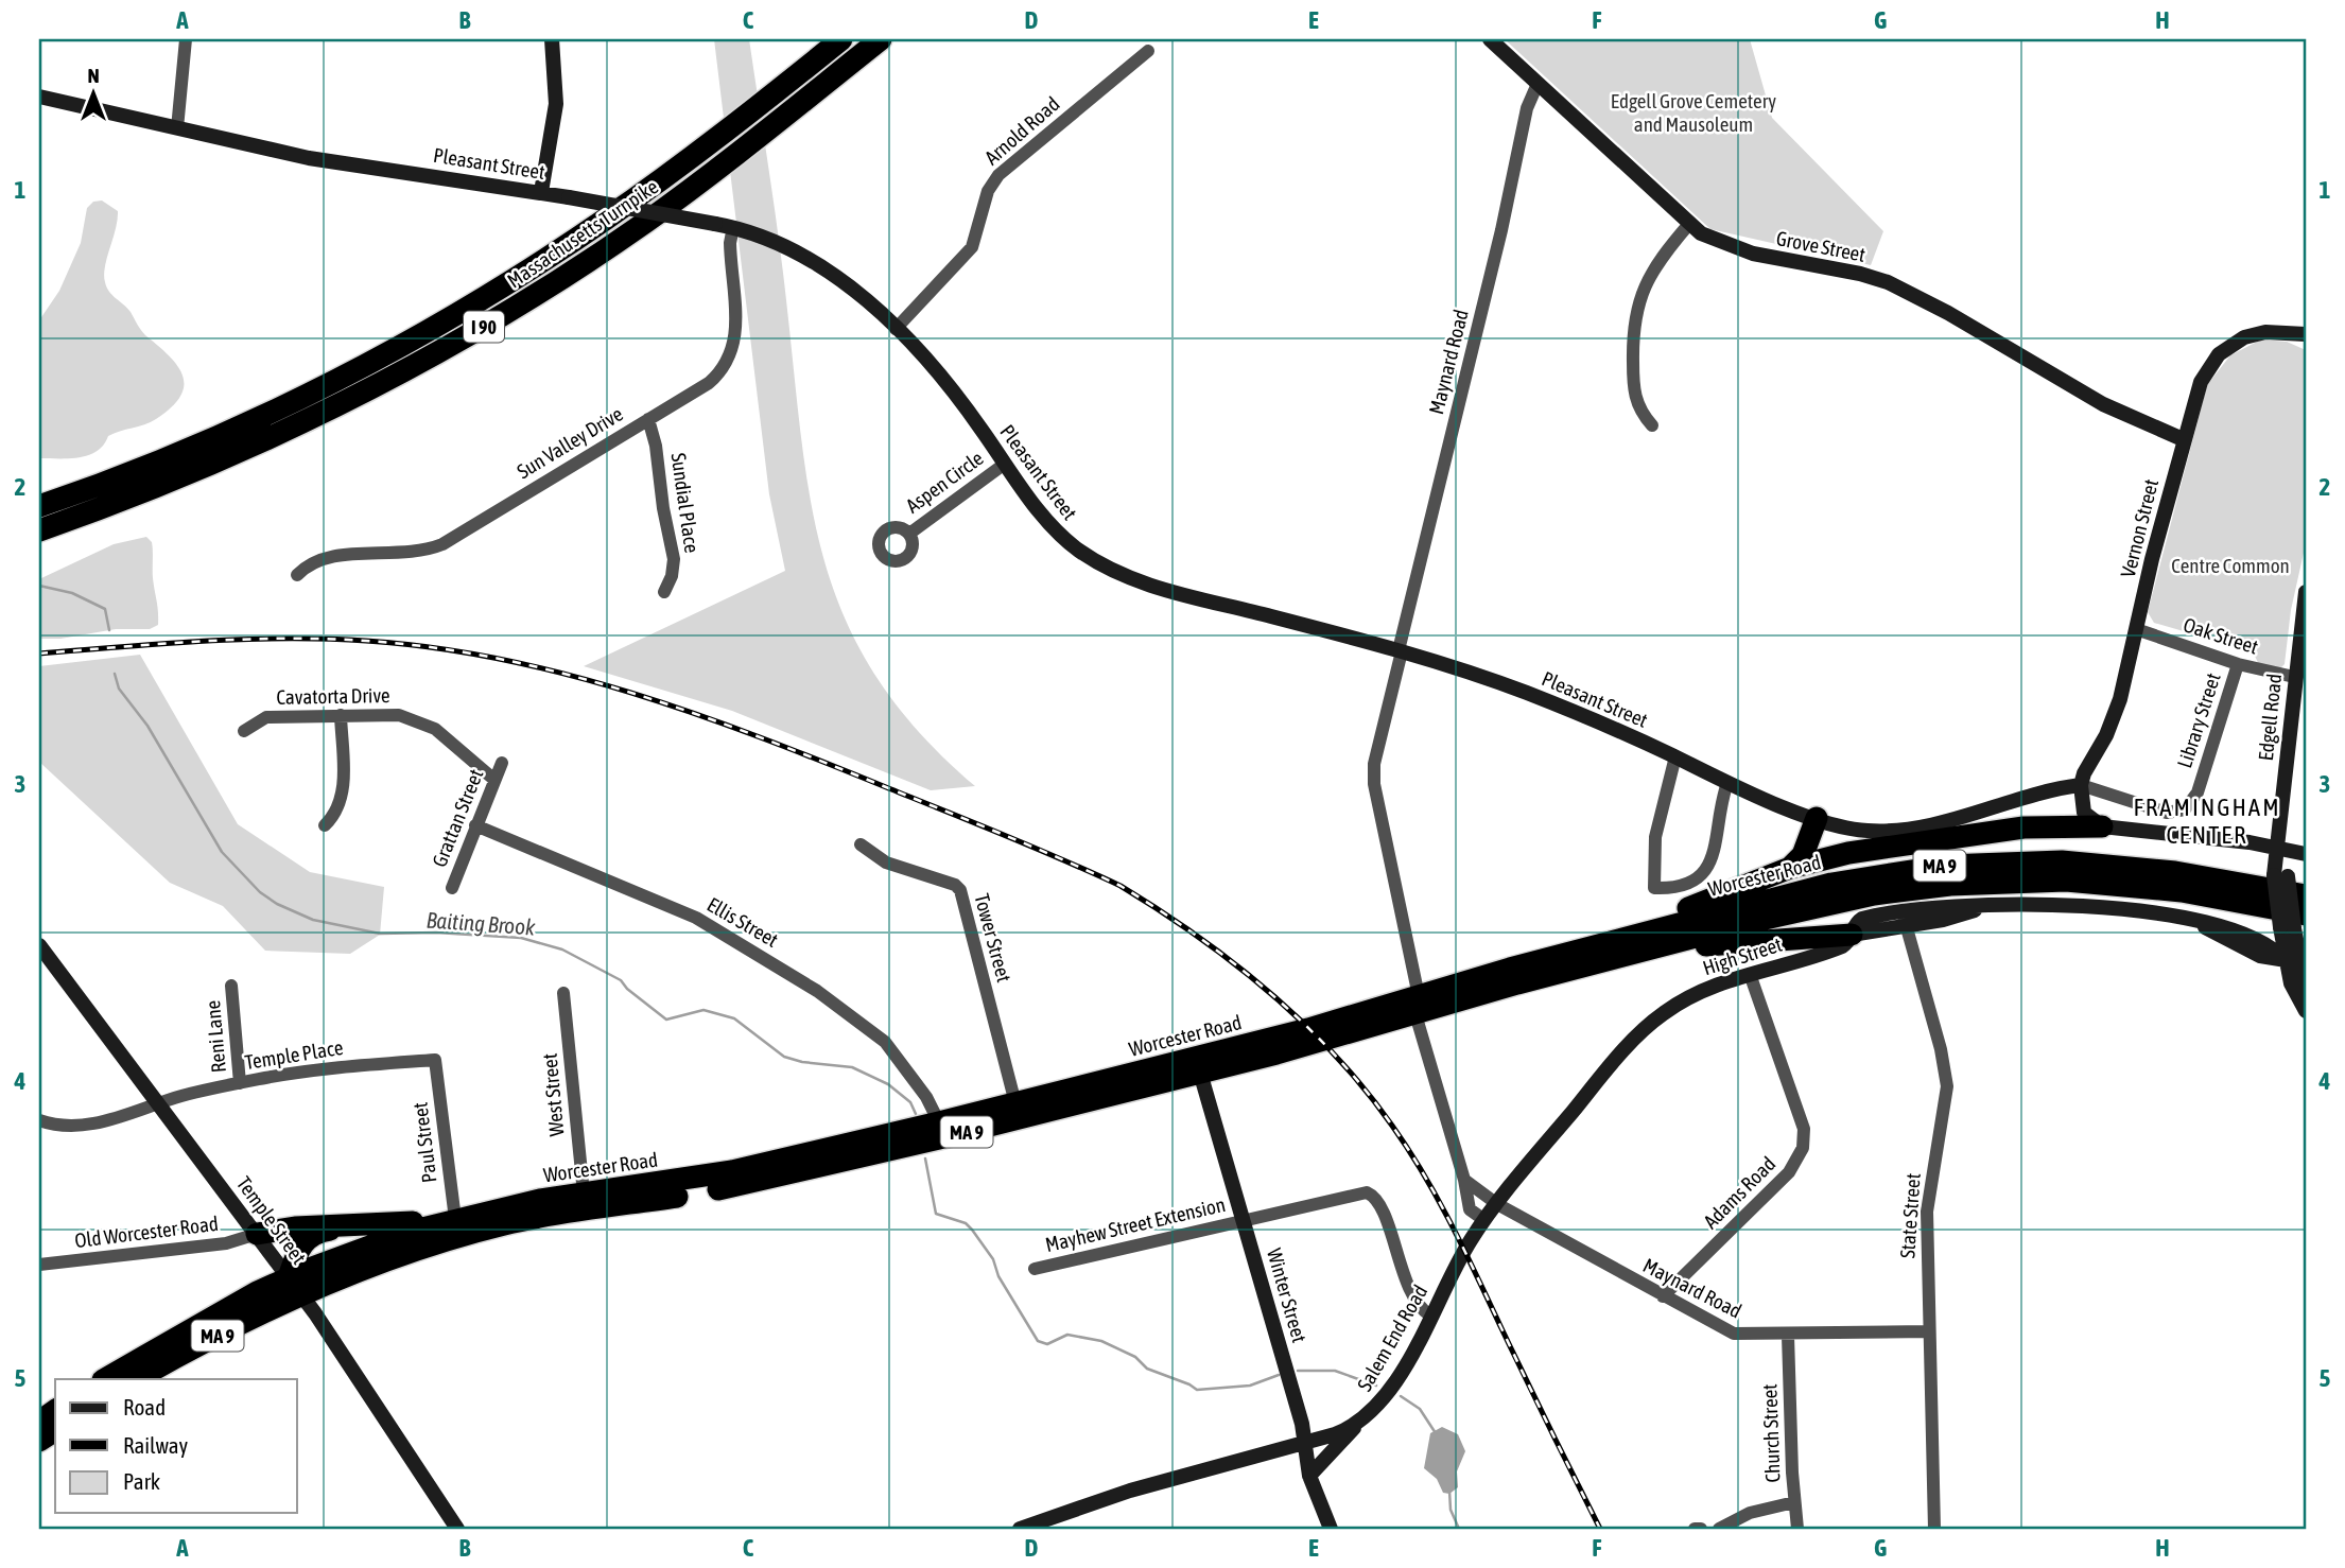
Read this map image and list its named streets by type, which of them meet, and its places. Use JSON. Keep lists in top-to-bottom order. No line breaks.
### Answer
{"streets":{"highway":["Massachusetts Turnpike","I 90","MA 9","Worcester Road"],"main road":["Pleasant Street","Grove Street","Vernon Street","Edgell Road","High Street","Temple Street","Winter Street","Salem End Road"],"street":["Arnold Road","Maynard Road","Sun Valley Drive","Aspen Circle","Sundial Place","Oak Street","Cavatorta Drive","Library Street","Grattan Street","Ellis Street","Tower Street","Reni Lane","Temple Place","West Street","Paul Street","Adams Road","State Street","Mayhew Street Extension","Old Worcester Road","Church Street"]},"crossings":[["Arnold Road","Pleasant Street"],["Pleasant Street","Maynard Road"],["Pleasant Street","Sun Valley Drive"],["Pleasant Street","Aspen Circle"],["Pleasant Street","Vernon Street"],["Pleasant Street","Library Street"],["Grove Street","Maynard Road"],["Grove Street","Vernon Street"],["Maynard Road","Worcester Road"],["Maynard Road","Adams Road"],["Maynard Road","State Street"],["Maynard Road","Salem End Road"],["Maynard Road","Church Street"],["Sun Valley Drive","Sundial Place"],["Vernon Street","Oak Street"],["Vernon Street","Library Street"],["Oak Street","Edgell Road"],["Oak Street","Library Street"],["Cavatorta Drive","Grattan Street"],["Edgell Road","Worcester Road"],["Edgell Road","High Street"],["Grattan Street","Ellis Street"],["Worcester Road","Ellis Street"],["Worcester Road","Tower Street"],["Worcester Road","West Street"],["Worcester Road","Paul Street"],["Worcester Road","Temple Street"],["Worcester Road","Winter Street"],["High Street","Adams Road"],["High Street","State Street"],["High Street","Salem End Road"],["Reni Lane","Temple Place"],["Temple Place","Paul Street"],["Temple Place","Temple Street"],["Temple Street","Old Worcester Road"],["Mayhew Street Extension","Winter Street"],["Mayhew Street Extension","Salem End Road"],["Winter Street","Salem End Road"]],"districts":["FRAMINGHAM CENTER"],"water":["Baiting Brook"],"parks":["Edgell Grove Cemetery and Mausoleum","Centre Common"],"legend":["Road","Railway","Park"],"north":"top","grid":{"columns":["A","B","C","D","E","F","G","H"],"rows":["1","2","3","4","5"]}}
